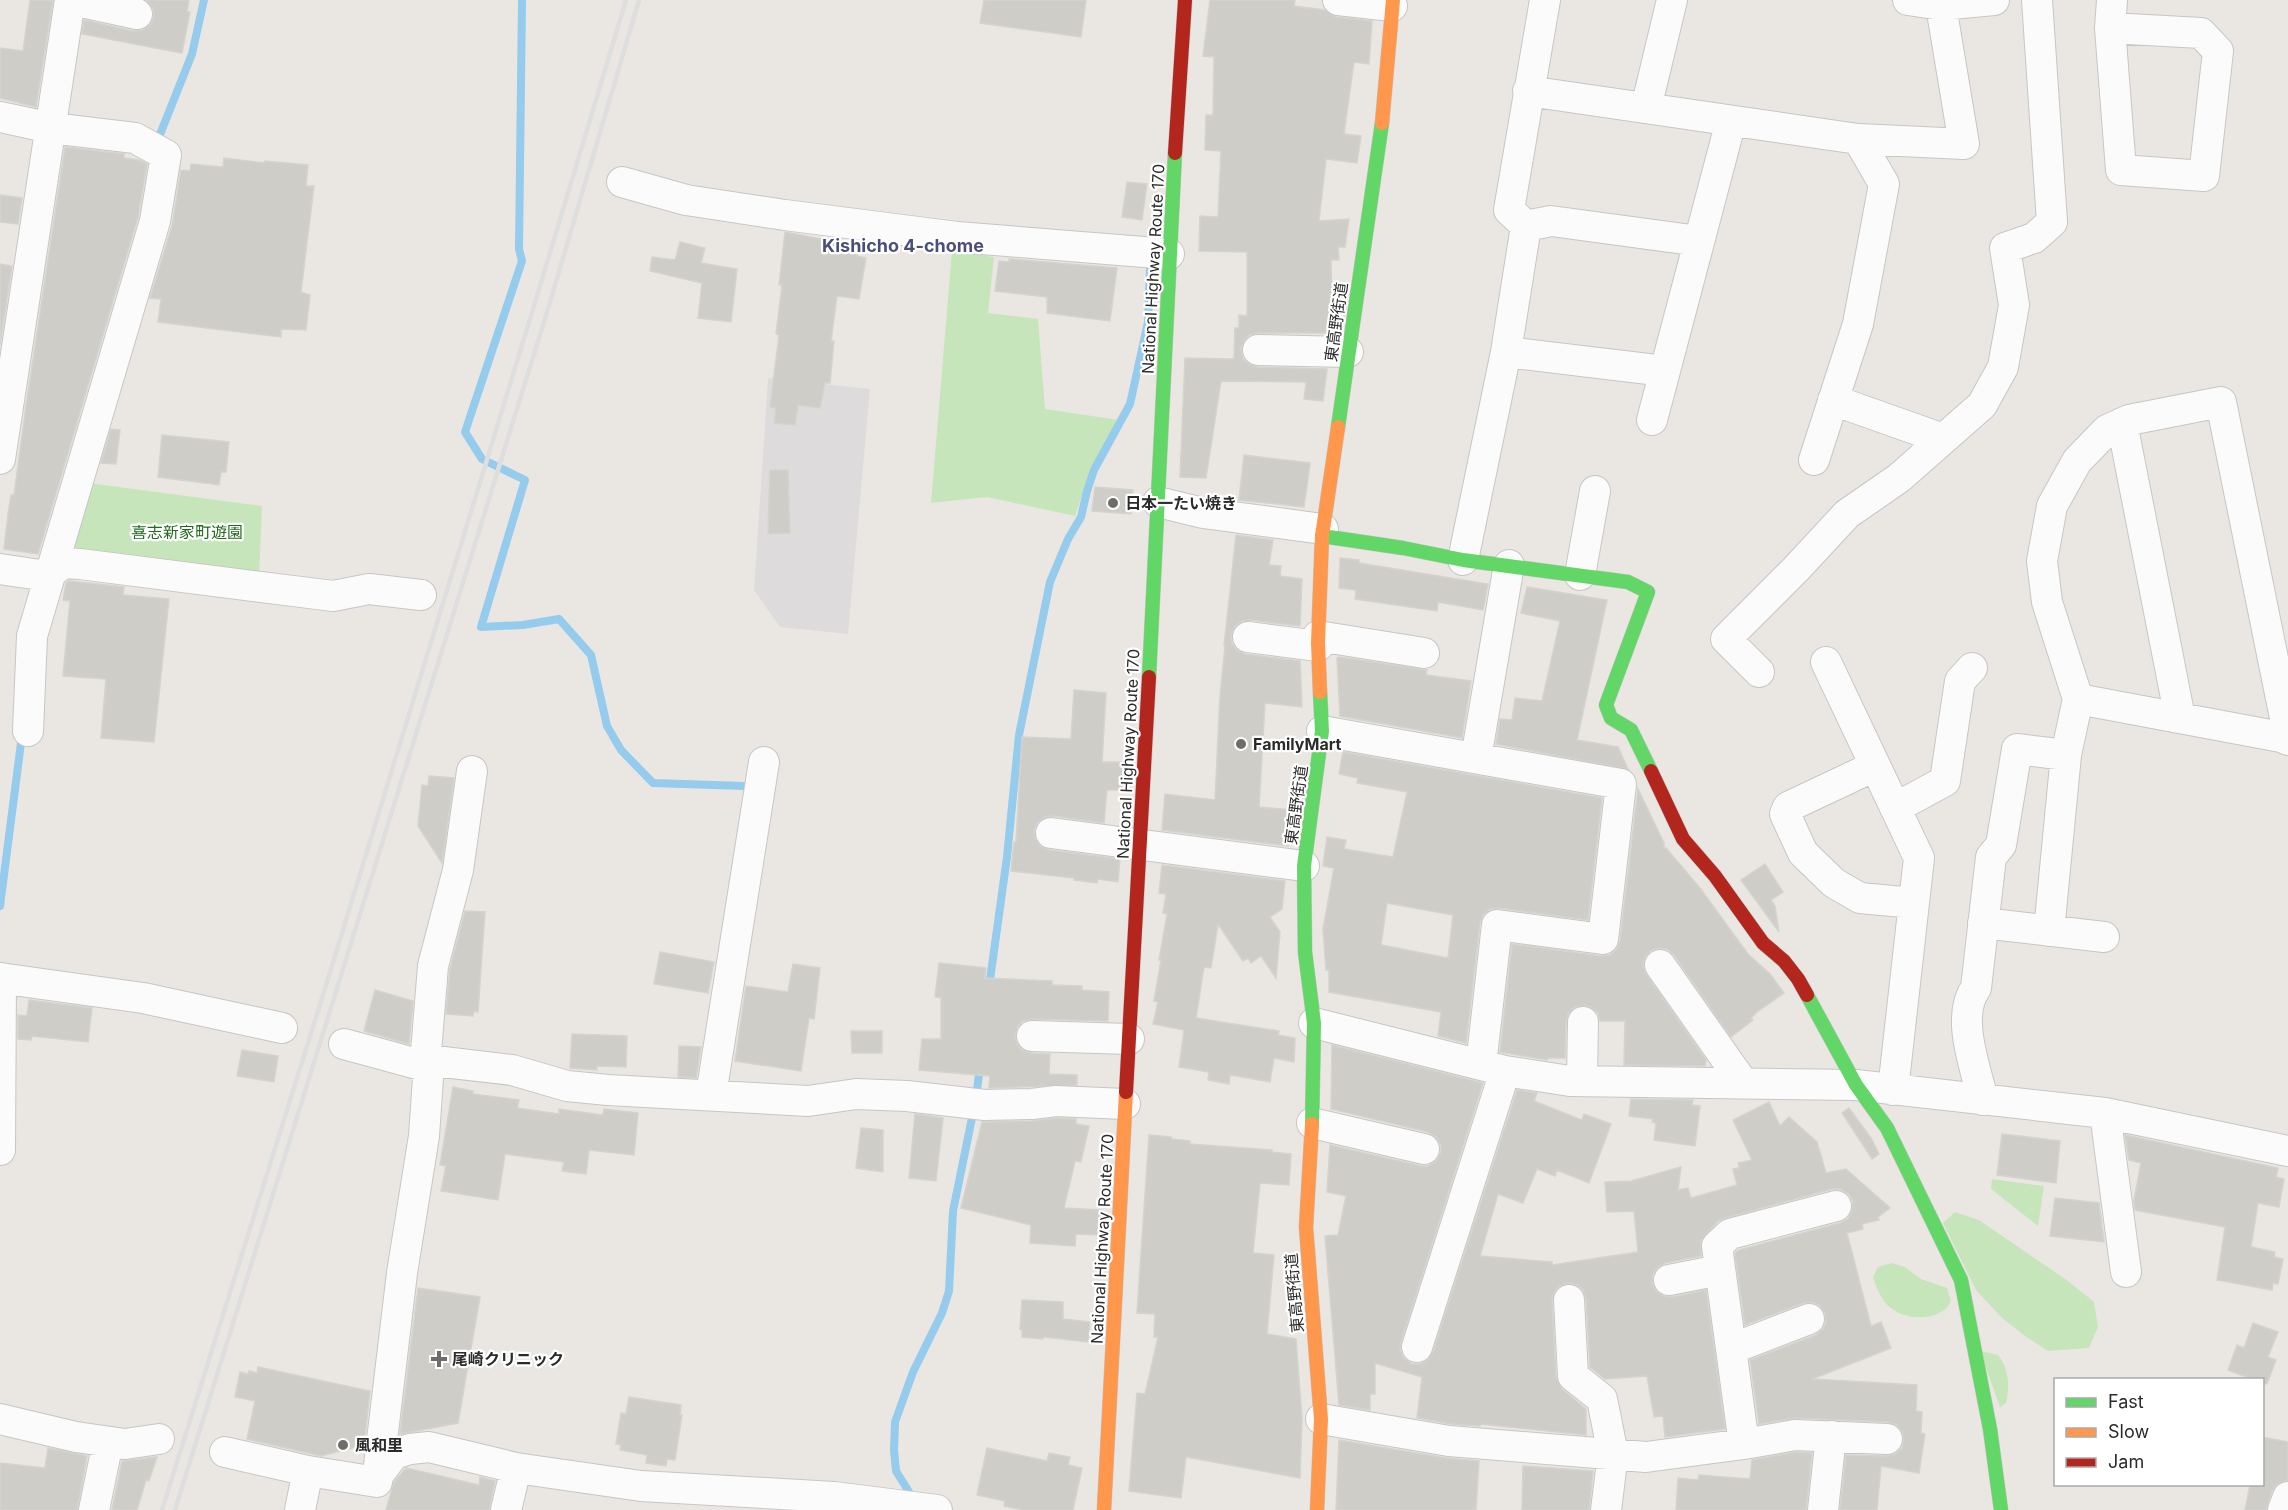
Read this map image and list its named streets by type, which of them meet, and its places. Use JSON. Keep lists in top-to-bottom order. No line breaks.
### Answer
{"streets":{"main road":["National Highway Route 170","東高野街道"]},"districts":["Kishicho 4-chome"],"parks":["喜志新家町遊園"],"places":{"other":["日本一たい焼き","FamilyMart","風和里"],"health":["尾崎クリニック"]},"legend":["Fast","Slow","Jam"]}
